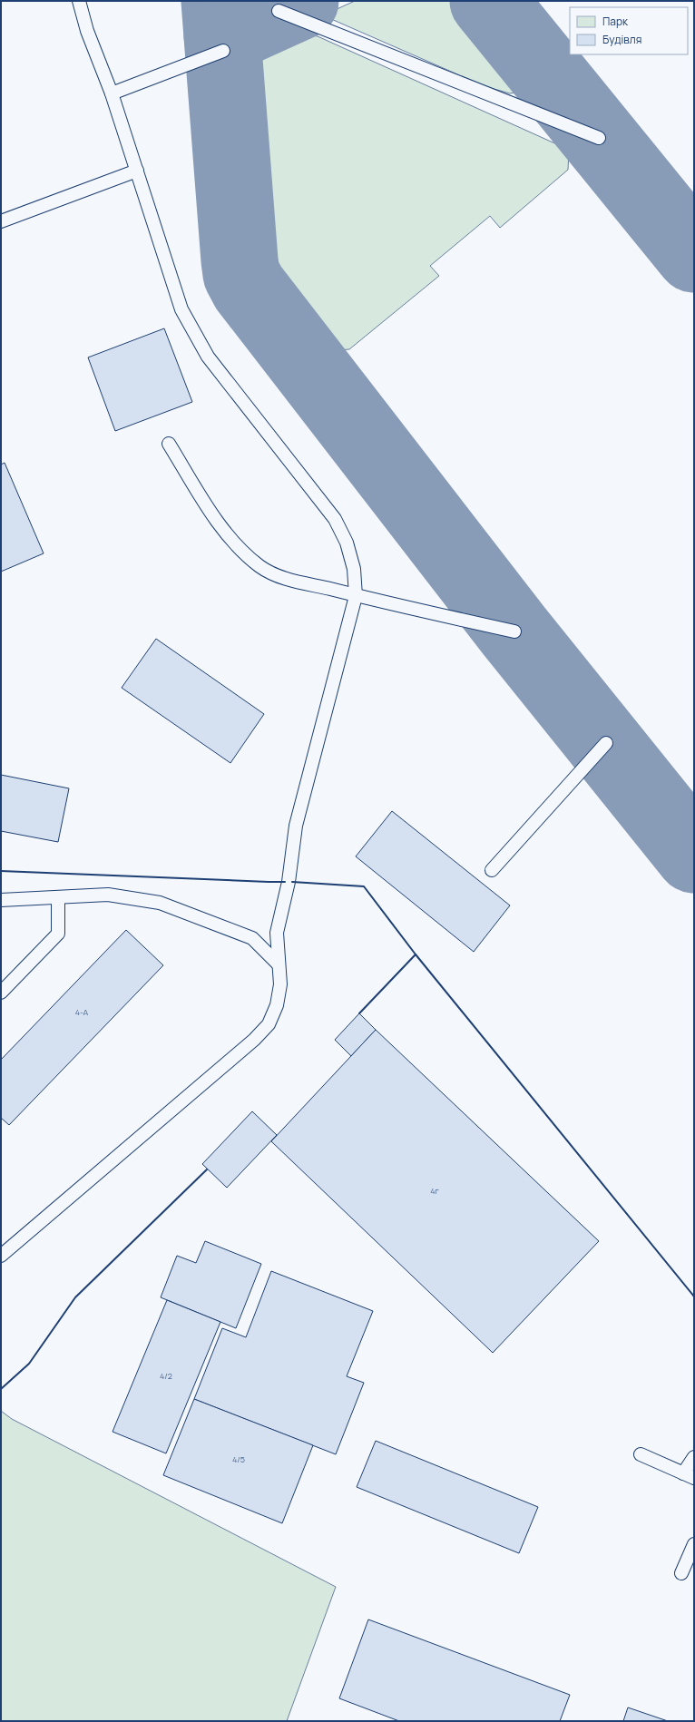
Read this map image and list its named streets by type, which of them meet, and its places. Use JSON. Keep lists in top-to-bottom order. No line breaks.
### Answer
{"house_numbers":["4-А","4г","4/2","4/5"],"legend":["Парк","Будівля"]}
